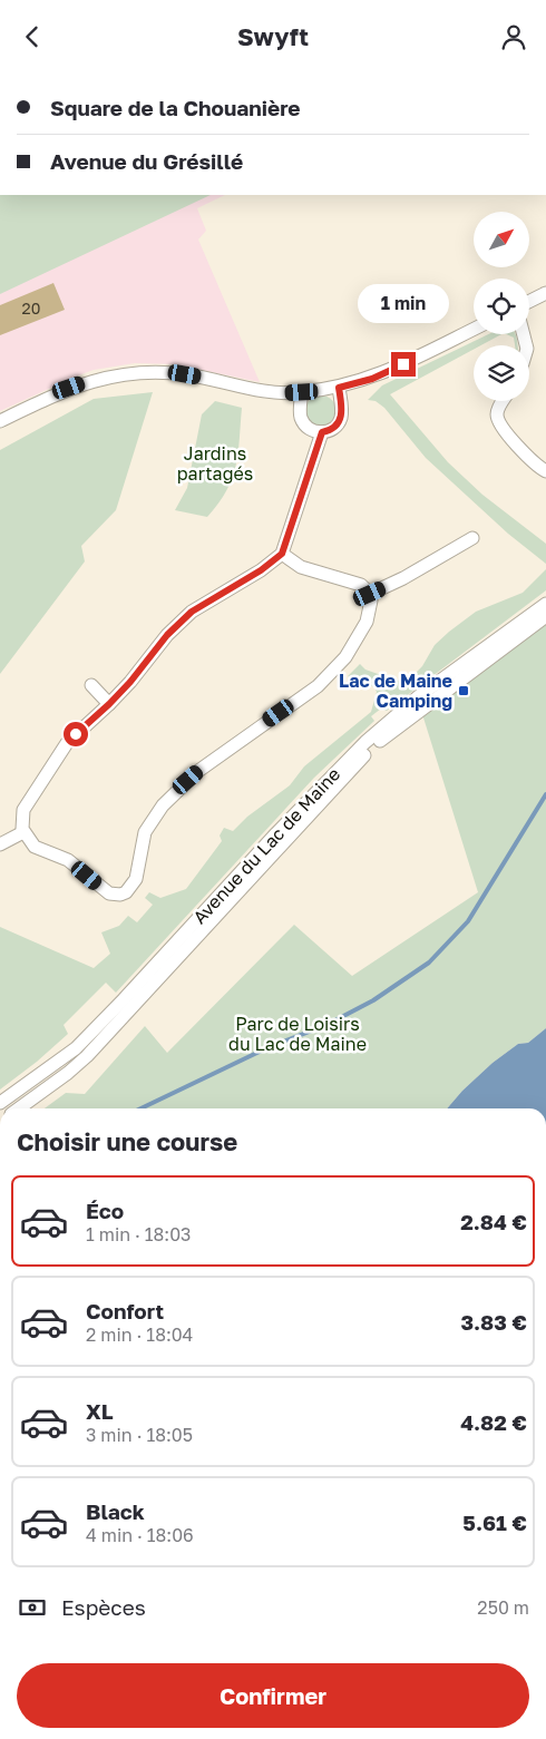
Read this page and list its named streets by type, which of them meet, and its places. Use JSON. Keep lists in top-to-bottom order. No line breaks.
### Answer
{"streets":{"street":["Avenue du Lac de Maine"]},"parks":["Jardins partagés","Parc de Loisirs du Lac de Maine"],"places":{"transit":["Lac de Maine Camping"]},"house_numbers":["20"],"north":"top right","page":{"header":"Swyft","banner":["Square de la Chouanière","Avenue du Grésillé"],"bubble":"1 min","heading":"Choisir une course","list":[{"name":"Éco","note":"1 min · 18:03","value":"2.84 €"},{"name":"Confort","note":"2 min · 18:04","value":"3.83 €"},{"name":"XL","note":"3 min · 18:05","value":"4.82 €"},{"name":"Black","note":"4 min · 18:06","value":"5.61 €"}],"pay":["Espèces","250 m"],"buttons":"Confirmer"}}
